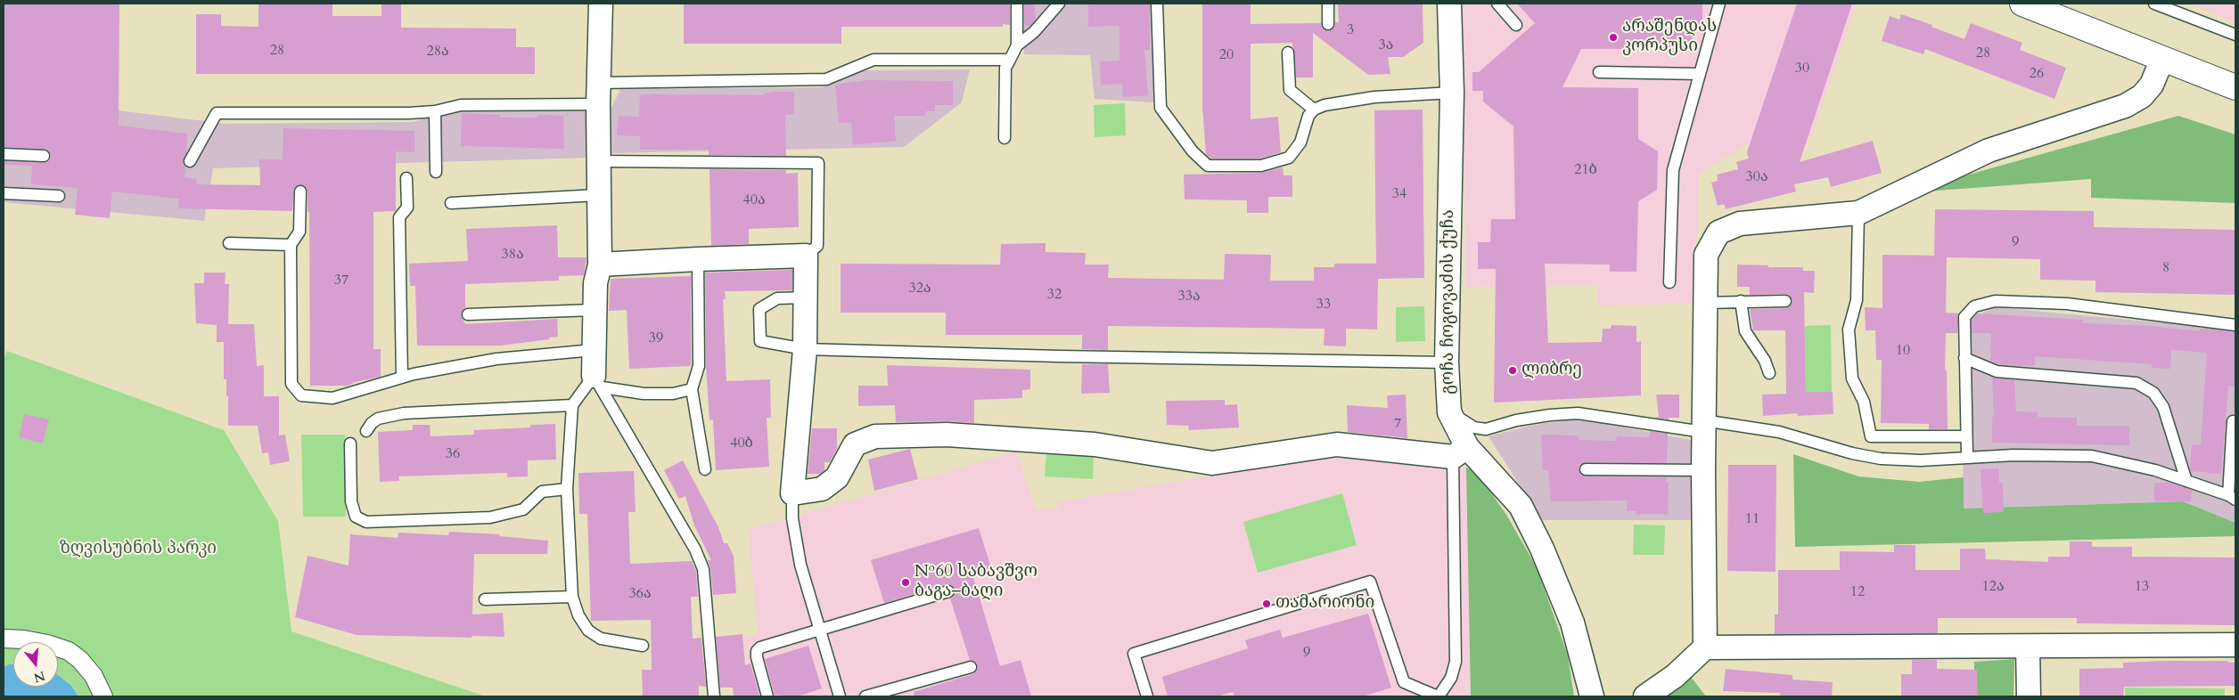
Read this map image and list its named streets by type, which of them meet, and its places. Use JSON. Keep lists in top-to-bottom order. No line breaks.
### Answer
{"streets":{"street":["გოჩა ჩოგოვაძის ქუჩა"]},"parks":["ზღვისუბნის პარკი"],"places":["არაშენდას კორპუსი","ლიბრე","№60 საბავშვო ბაგა–ბაღი","თამარიონი"],"house_numbers":["3","3ა","28","28ა","28","20","30","26","21ბ","30ა","34","40ა","9","38ა","8","37","32ა","32","33ა","33","39","10","7","40ბ","36","11","12ა","13","12","36ა","9"],"north":"bottom"}
